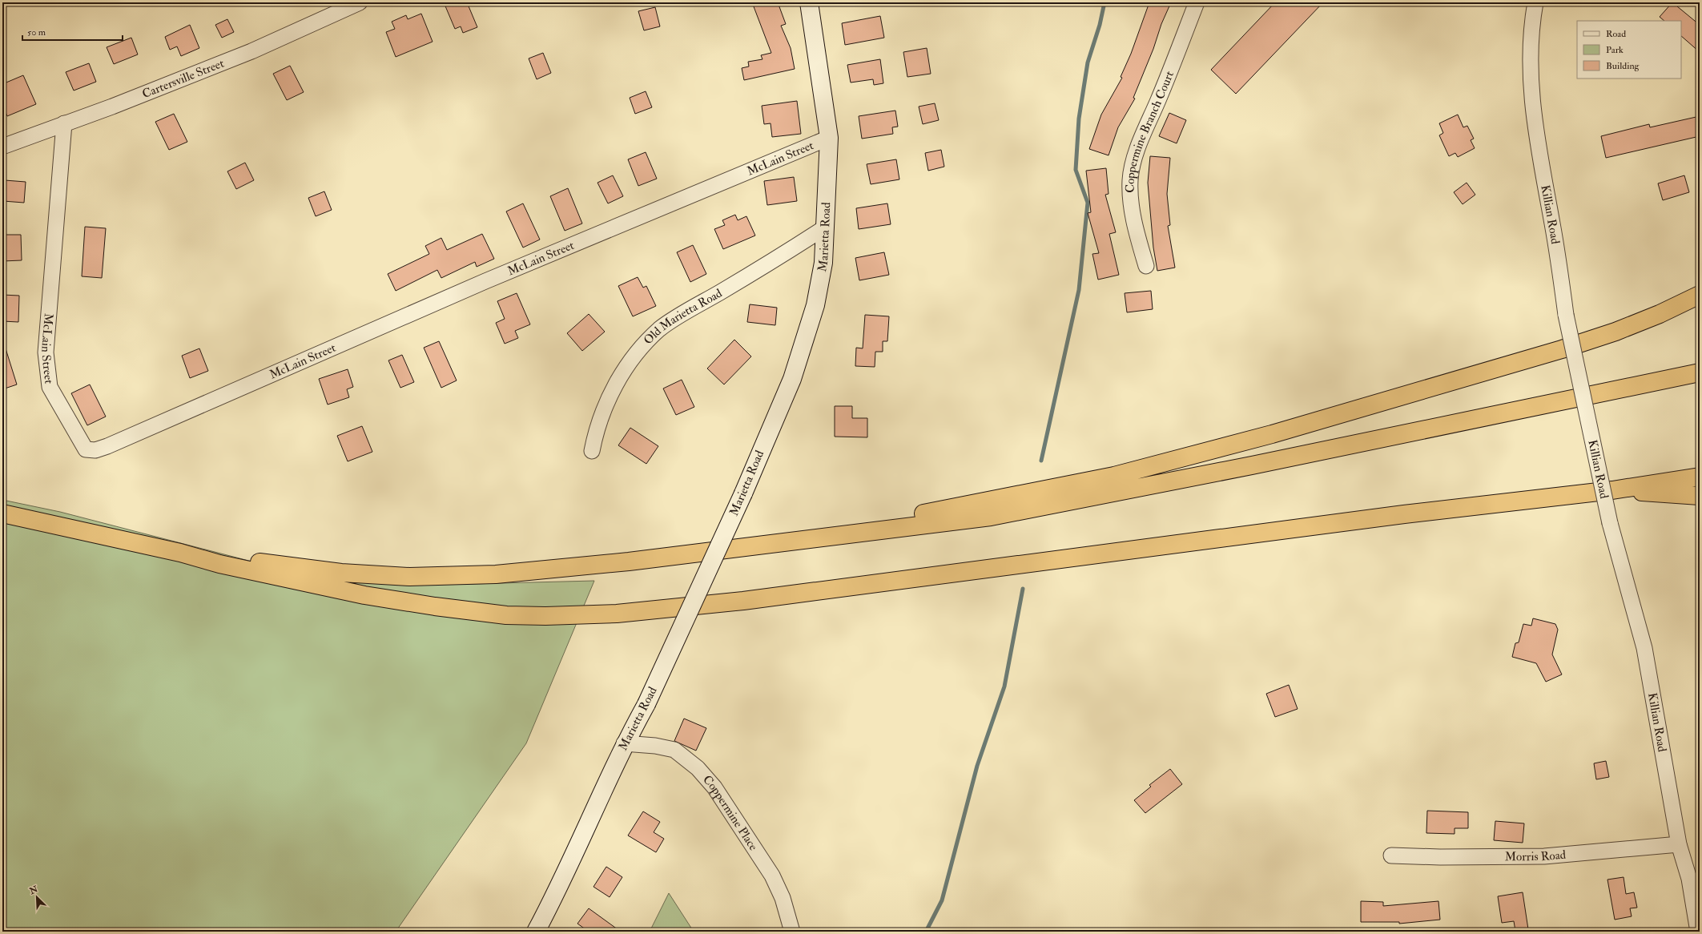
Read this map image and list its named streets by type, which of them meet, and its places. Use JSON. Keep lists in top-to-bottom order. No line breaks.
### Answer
{"streets":{"street":["Cartersville Street","Coppermine Branch Court","McLain Street","Killian Road","Marietta Road","Old Marietta Road","Coppermine Place","Morris Road"]},"crossings":[["Cartersville Street","McLain Street"],["McLain Street","Marietta Road"],["Killian Road","Morris Road"],["Marietta Road","Old Marietta Road"],["Marietta Road","Coppermine Place"]],"legend":["Road","Park","Building"],"scale_bar":"50 m","north":"top left"}
